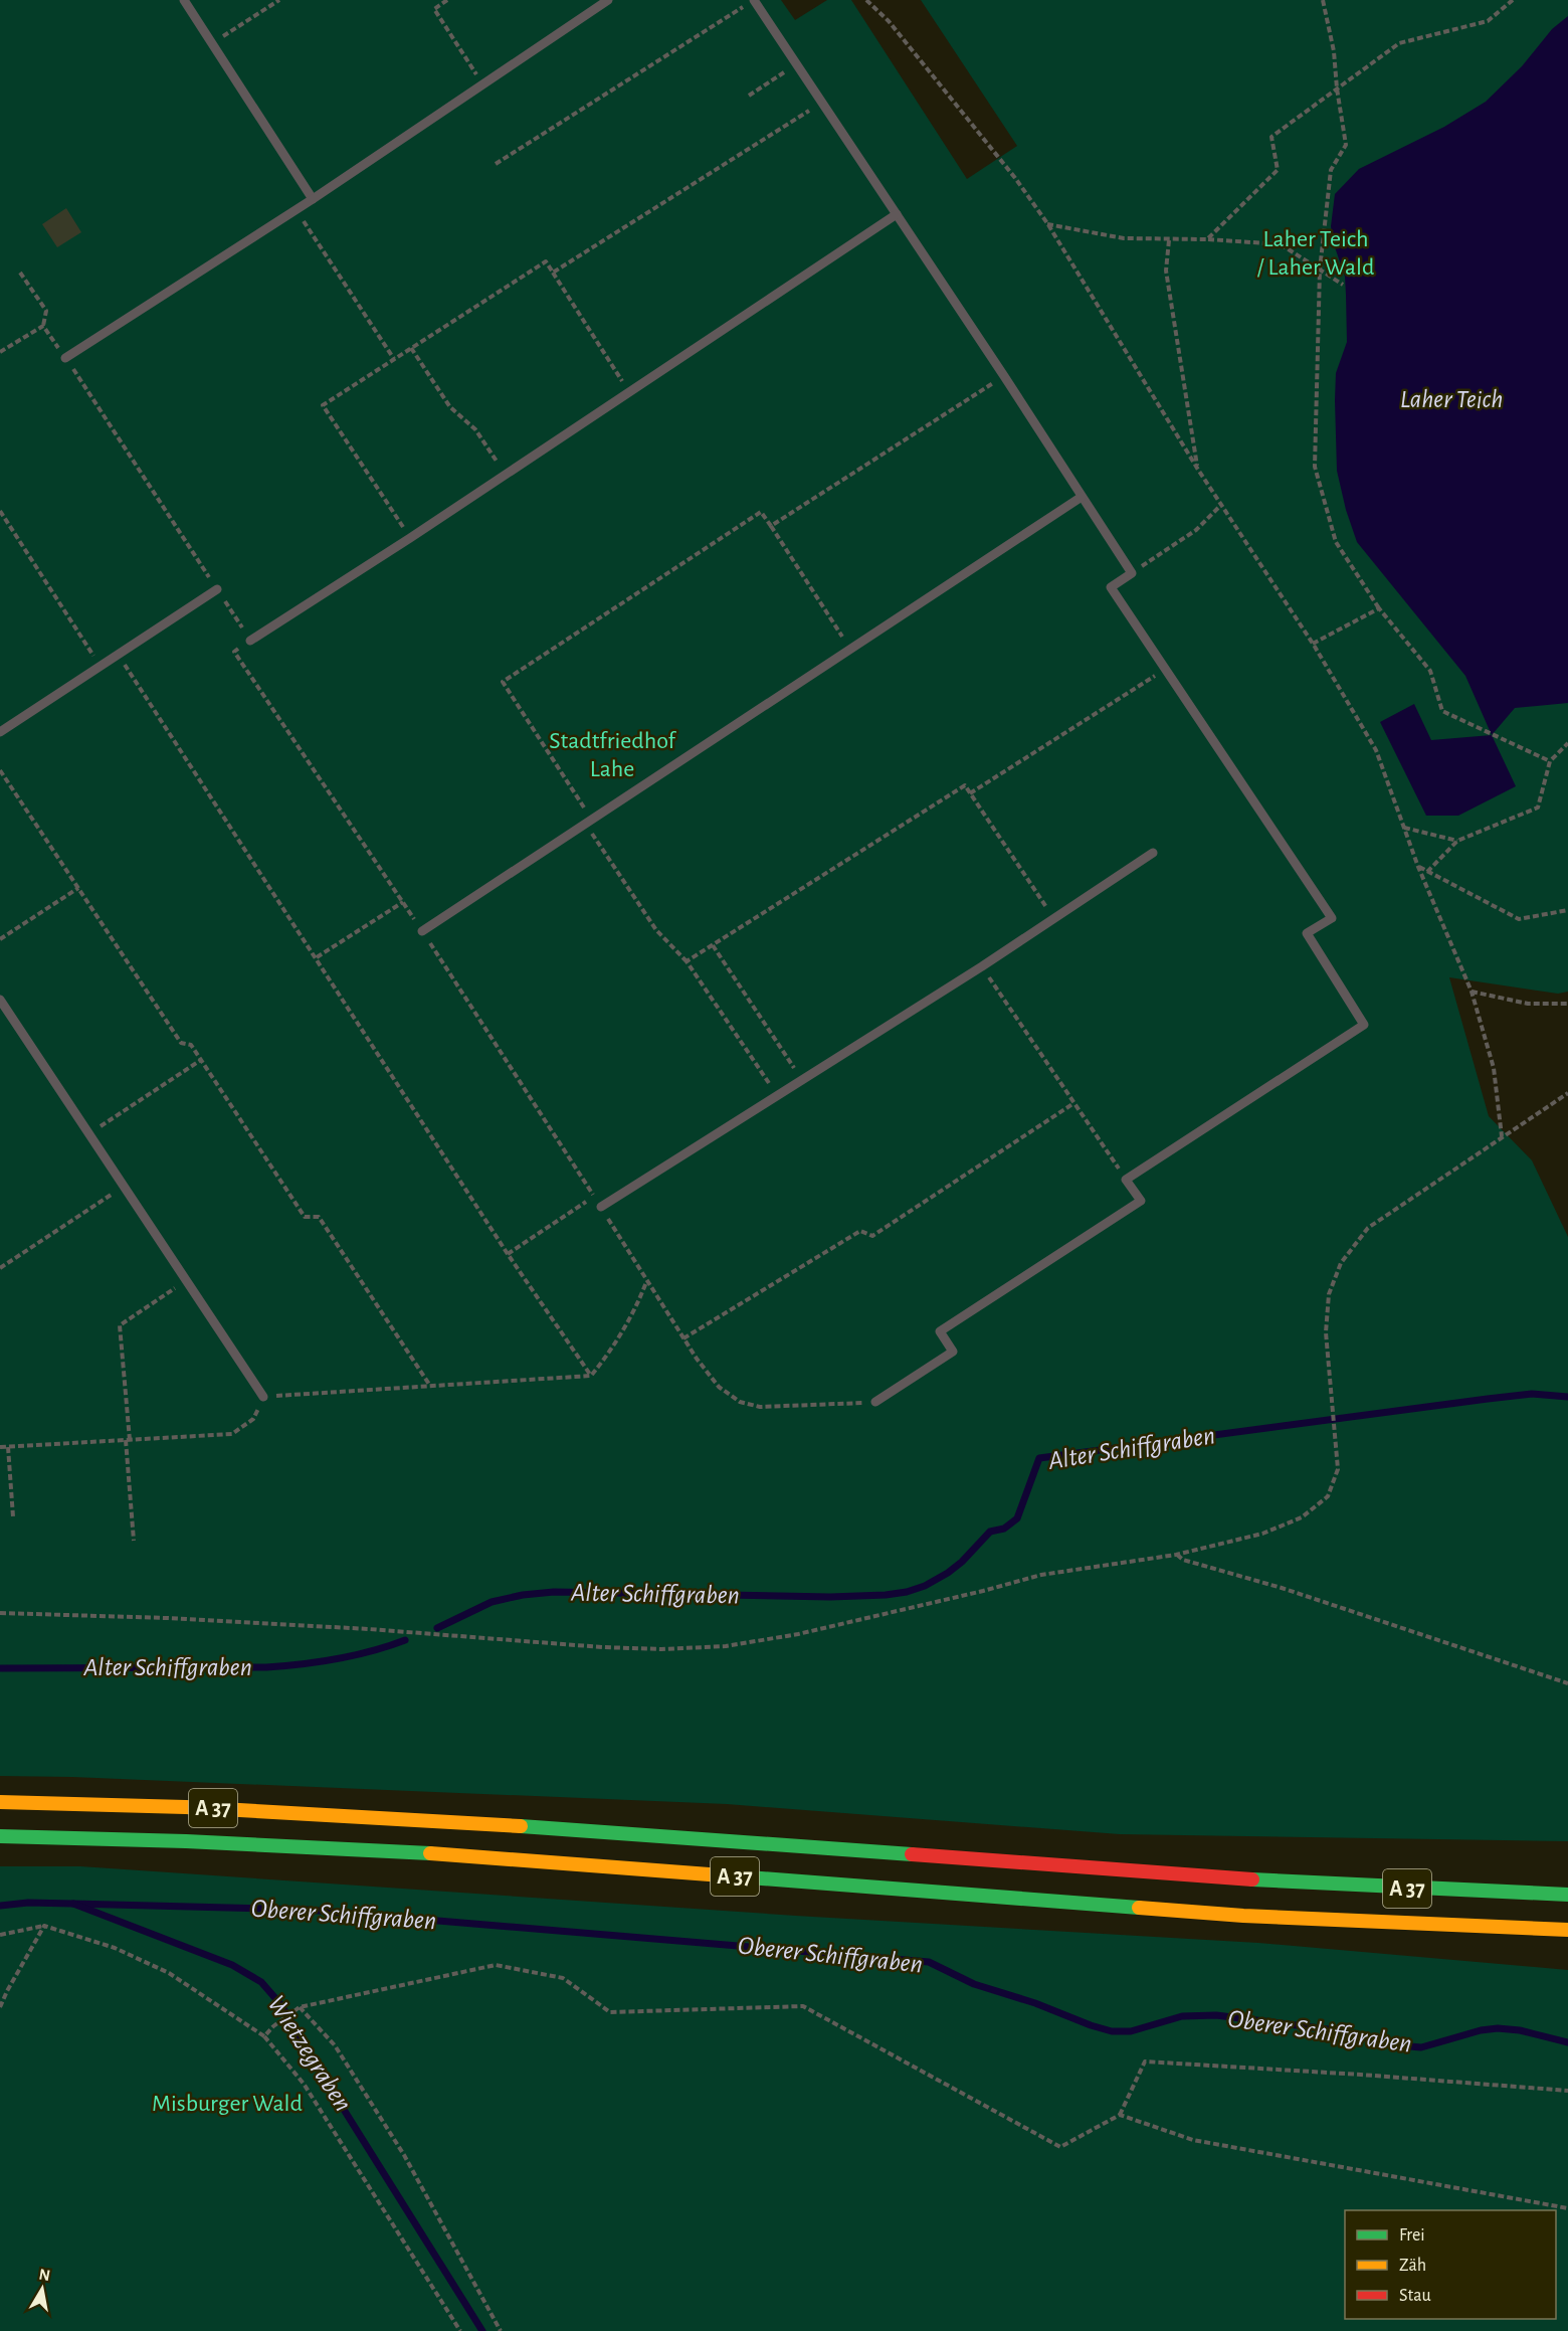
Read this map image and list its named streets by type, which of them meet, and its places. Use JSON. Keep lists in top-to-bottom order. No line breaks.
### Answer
{"streets":{"highway":["A 37"]},"water":["Laher Teich","Alter Schiffgraben","Oberer Schiffgraben","Wietzegraben"],"parks":["Laher Teich / Laher Wald","Stadtfriedhof Lahe","Misburger Wald"],"legend":["Frei","Zäh","Stau"],"north":"top"}
